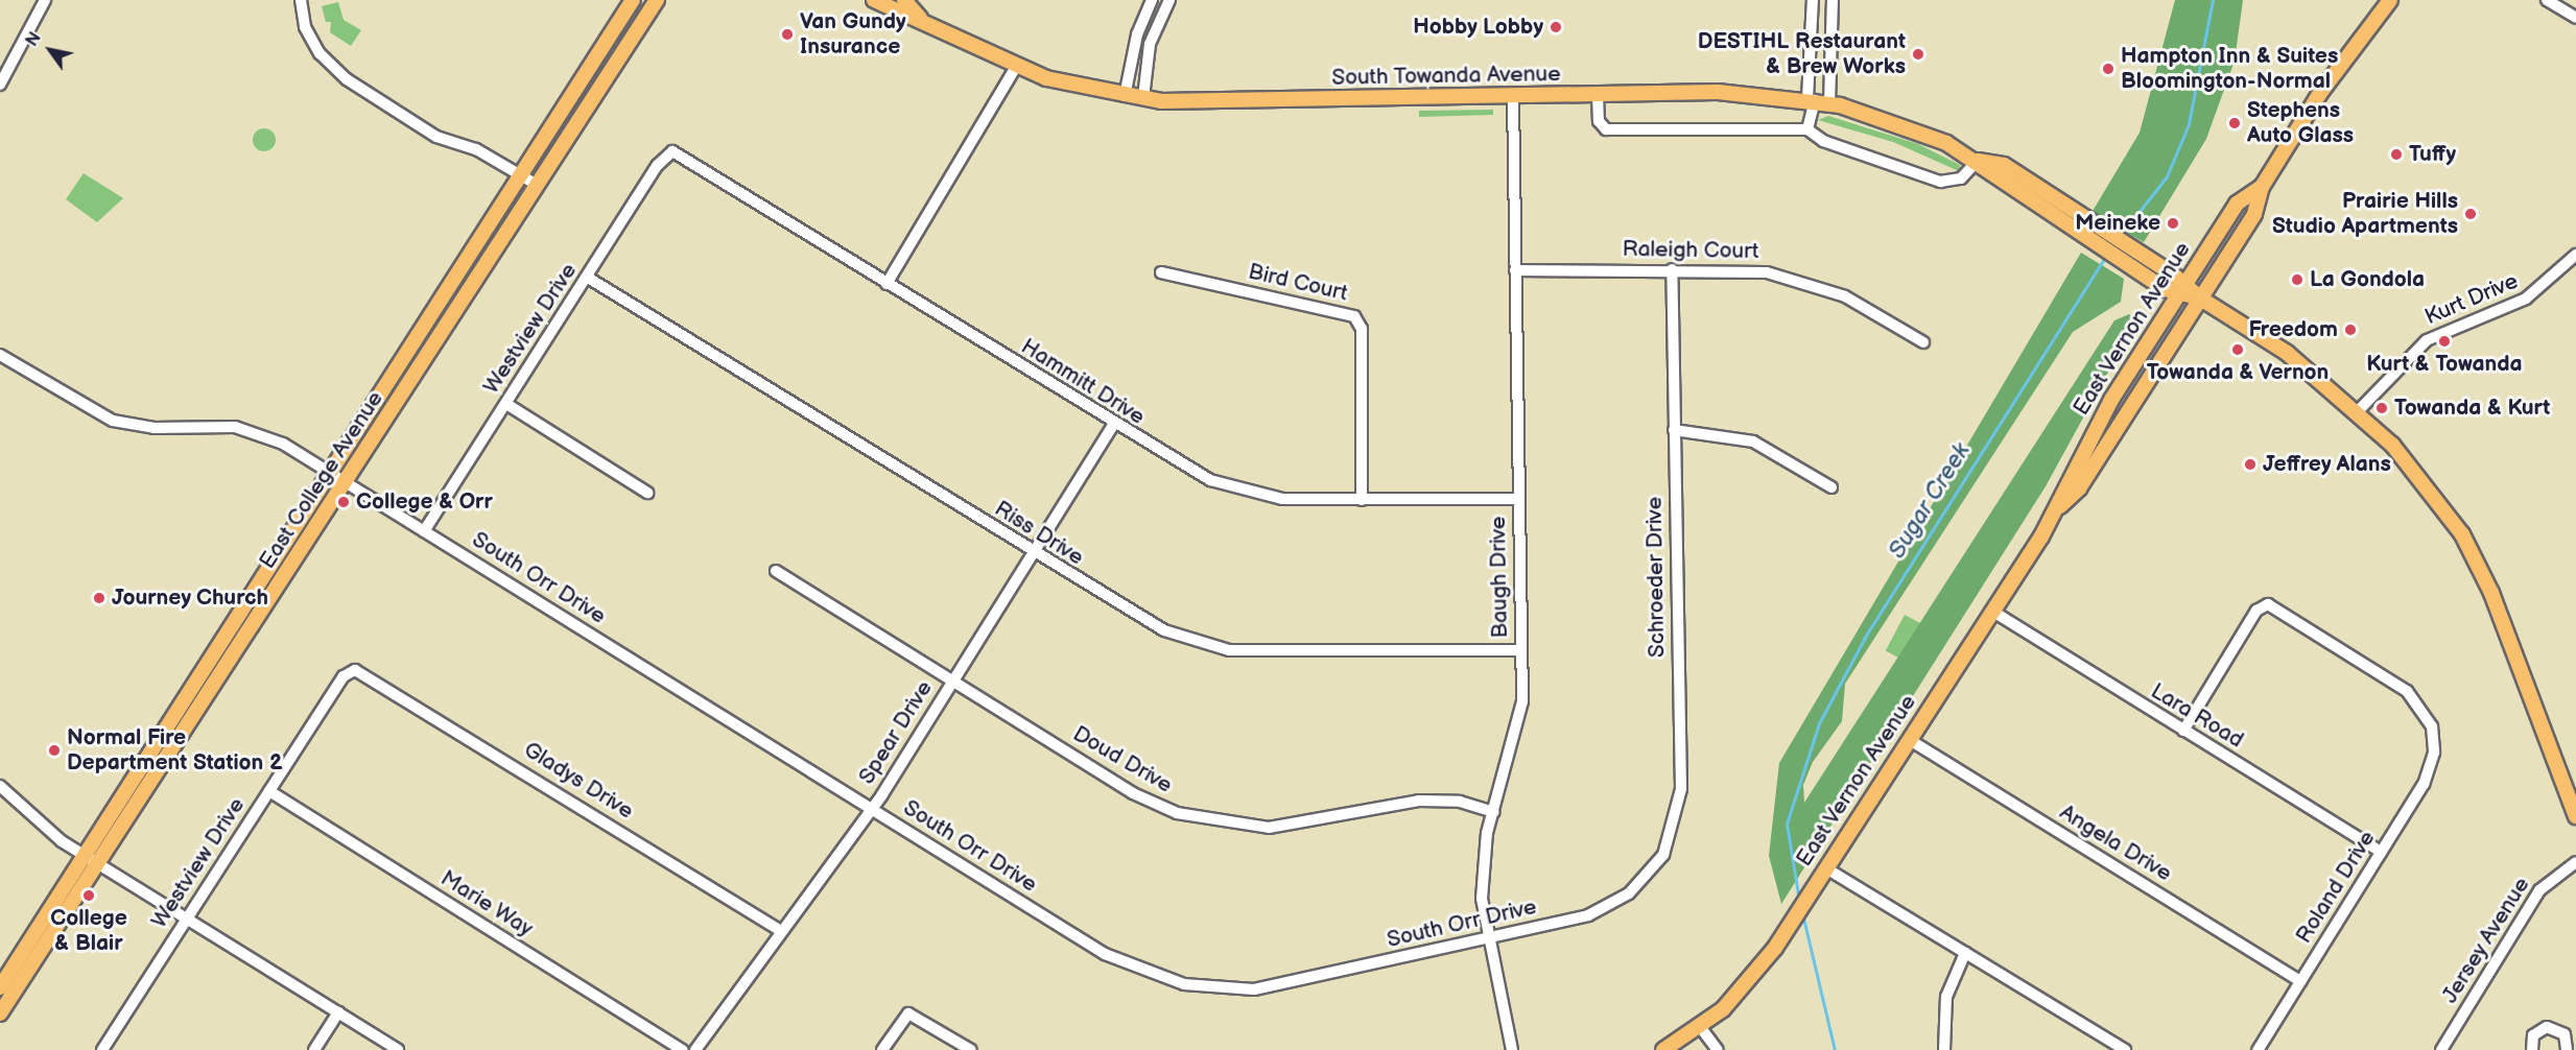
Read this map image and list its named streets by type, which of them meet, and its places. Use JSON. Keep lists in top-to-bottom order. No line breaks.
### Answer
{"streets":{"main road":["South Towanda Avenue","East Vernon Avenue","East College Avenue"],"street":["Raleigh Court","Bird Court","Kurt Drive","Westview Drive","Hammitt Drive","Riss Drive","Baugh Drive","Schroeder Drive","South Orr Drive","Lara Road","Spear Drive","Doud Drive","Gladys Drive","Angela Drive","Roland Drive","Marie Way","Jersey Avenue"]},"crossings":[["South Towanda Avenue","East Vernon Avenue"],["South Towanda Avenue","Baugh Drive"],["Raleigh Court","Baugh Drive"],["Raleigh Court","Schroeder Drive"],["Bird Court","Hammitt Drive"],["Westview Drive","Hammitt Drive"],["Westview Drive","Riss Drive"],["Westview Drive","South Orr Drive"],["Westview Drive","Gladys Drive"],["Westview Drive","Marie Way"],["East Vernon Avenue","Lara Road"],["East Vernon Avenue","Angela Drive"],["Hammitt Drive","Baugh Drive"],["Hammitt Drive","Spear Drive"],["East College Avenue","South Orr Drive"],["Riss Drive","Baugh Drive"],["Riss Drive","Spear Drive"],["Baugh Drive","South Orr Drive"],["Baugh Drive","Doud Drive"],["Schroeder Drive","South Orr Drive"],["South Orr Drive","Spear Drive"],["Lara Road","Roland Drive"],["Spear Drive","Doud Drive"],["Spear Drive","Gladys Drive"],["Angela Drive","Roland Drive"]],"water":["Sugar Creek"],"places":["Hobby Lobby","Van Gundy Insurance","DESTIHL Restaurant & Brew Works","Hampton Inn & Suites Bloomington-Normal","Stephens Auto Glass","Tuffy","Prairie Hills Studio Apartments","Meineke","La Gondola","Freedom","Kurt & Towanda","Towanda & Vernon","Towanda & Kurt","Jeffrey Alans","College & Orr","Journey Church","Normal Fire Department Station 2","College & Blair"],"north":"top left"}
